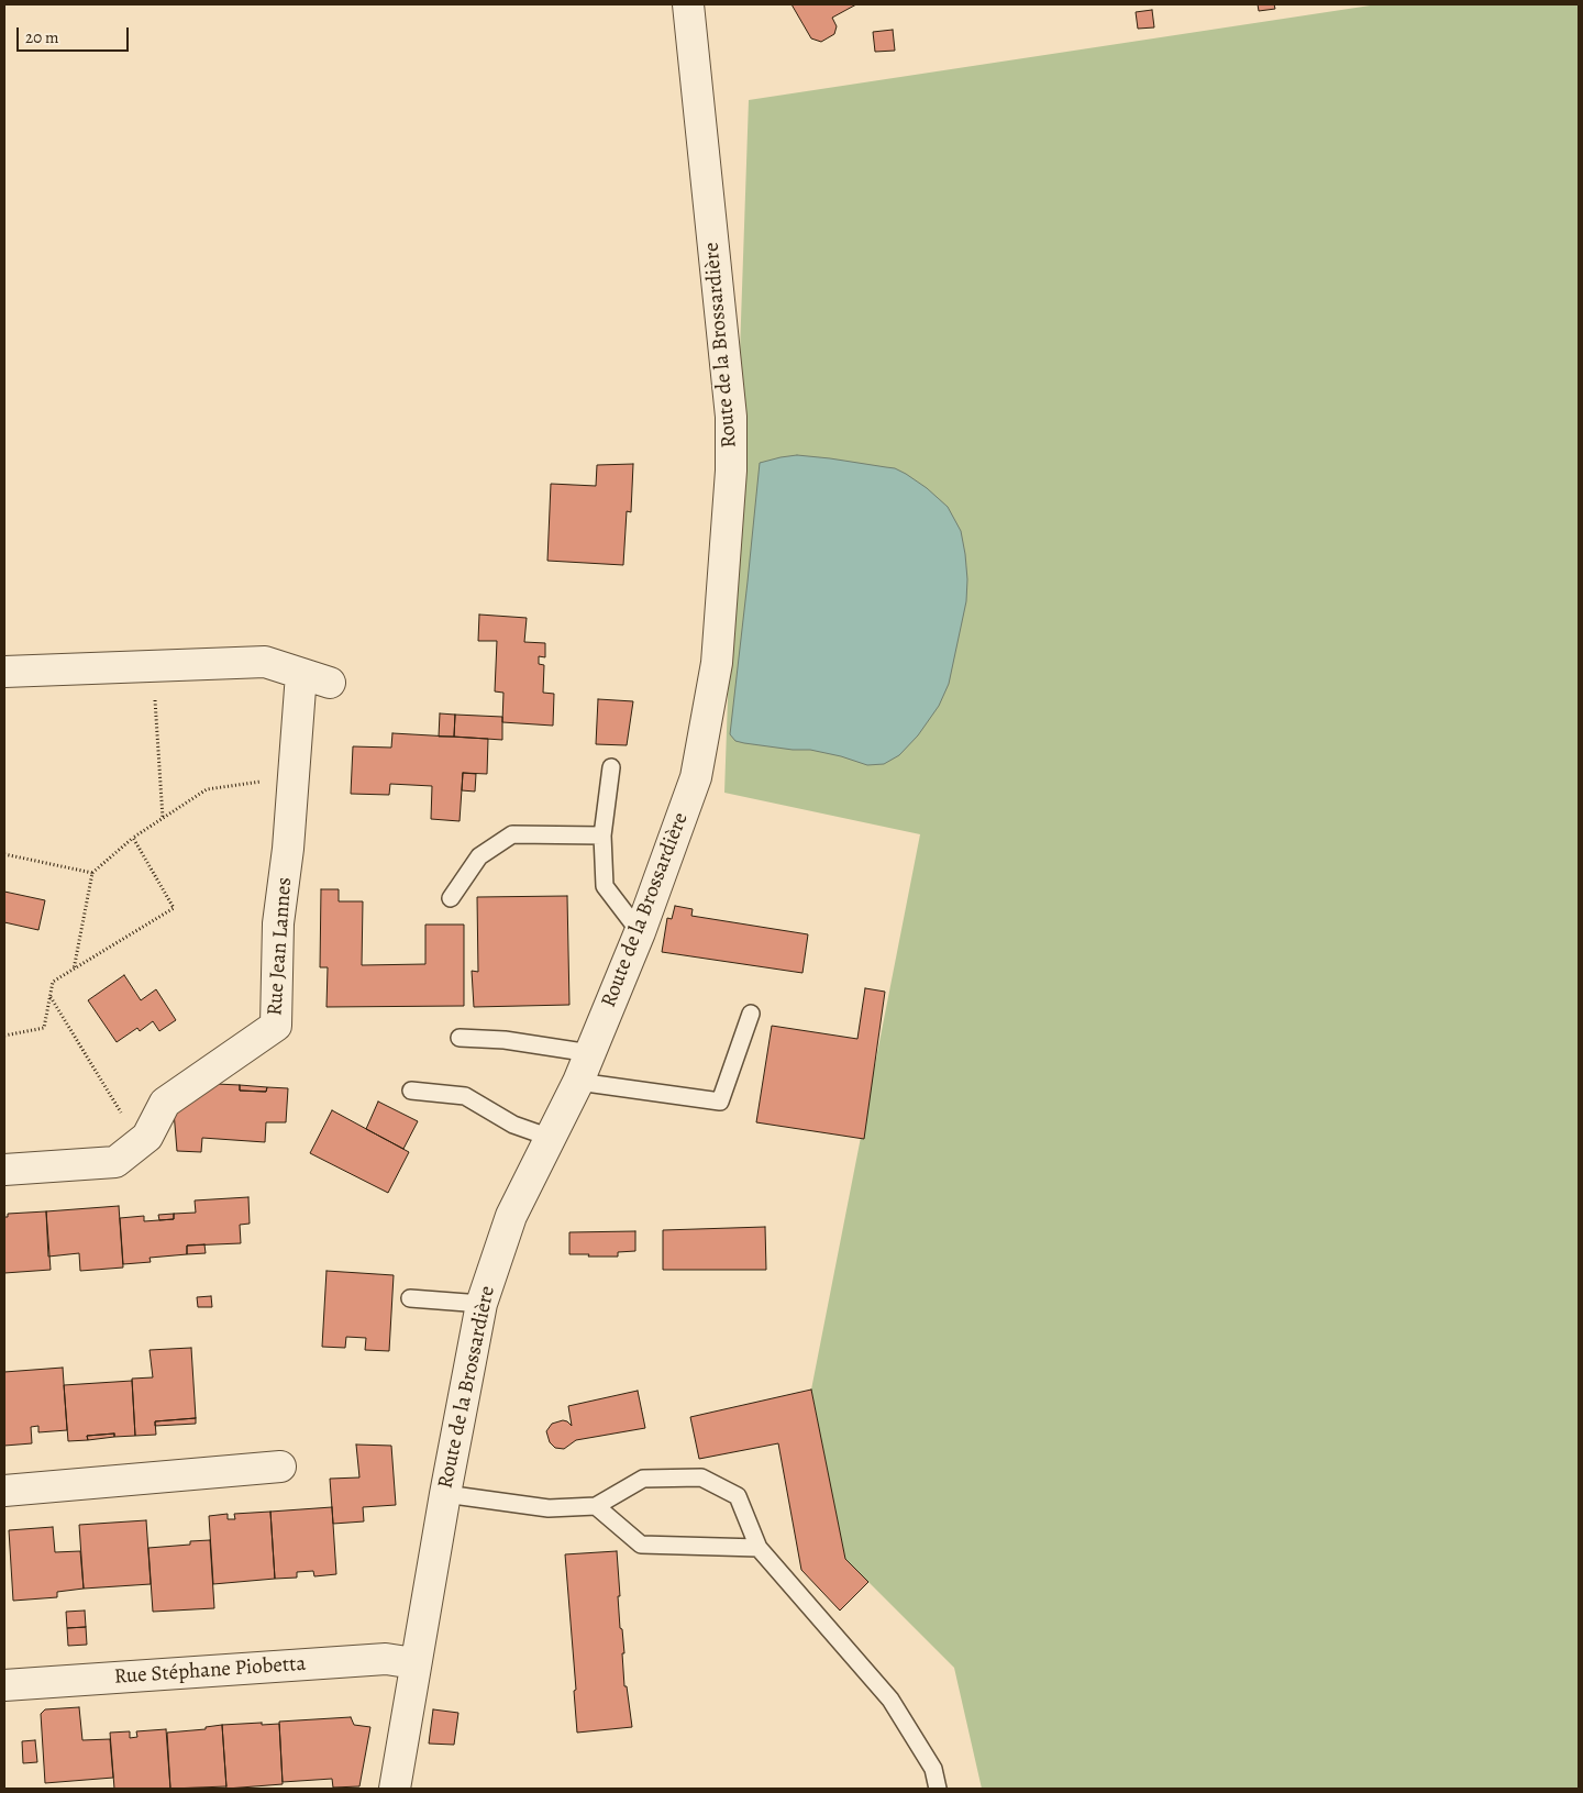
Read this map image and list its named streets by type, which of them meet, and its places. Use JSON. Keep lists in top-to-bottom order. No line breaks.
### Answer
{"streets":{"street":["Route de la Brossardière","Rue Jean Lannes","Rue Stéphane Piobetta"]},"crossings":[["Route de la Brossardière","Rue Stéphane Piobetta"]],"scale_bar":"20 m"}
